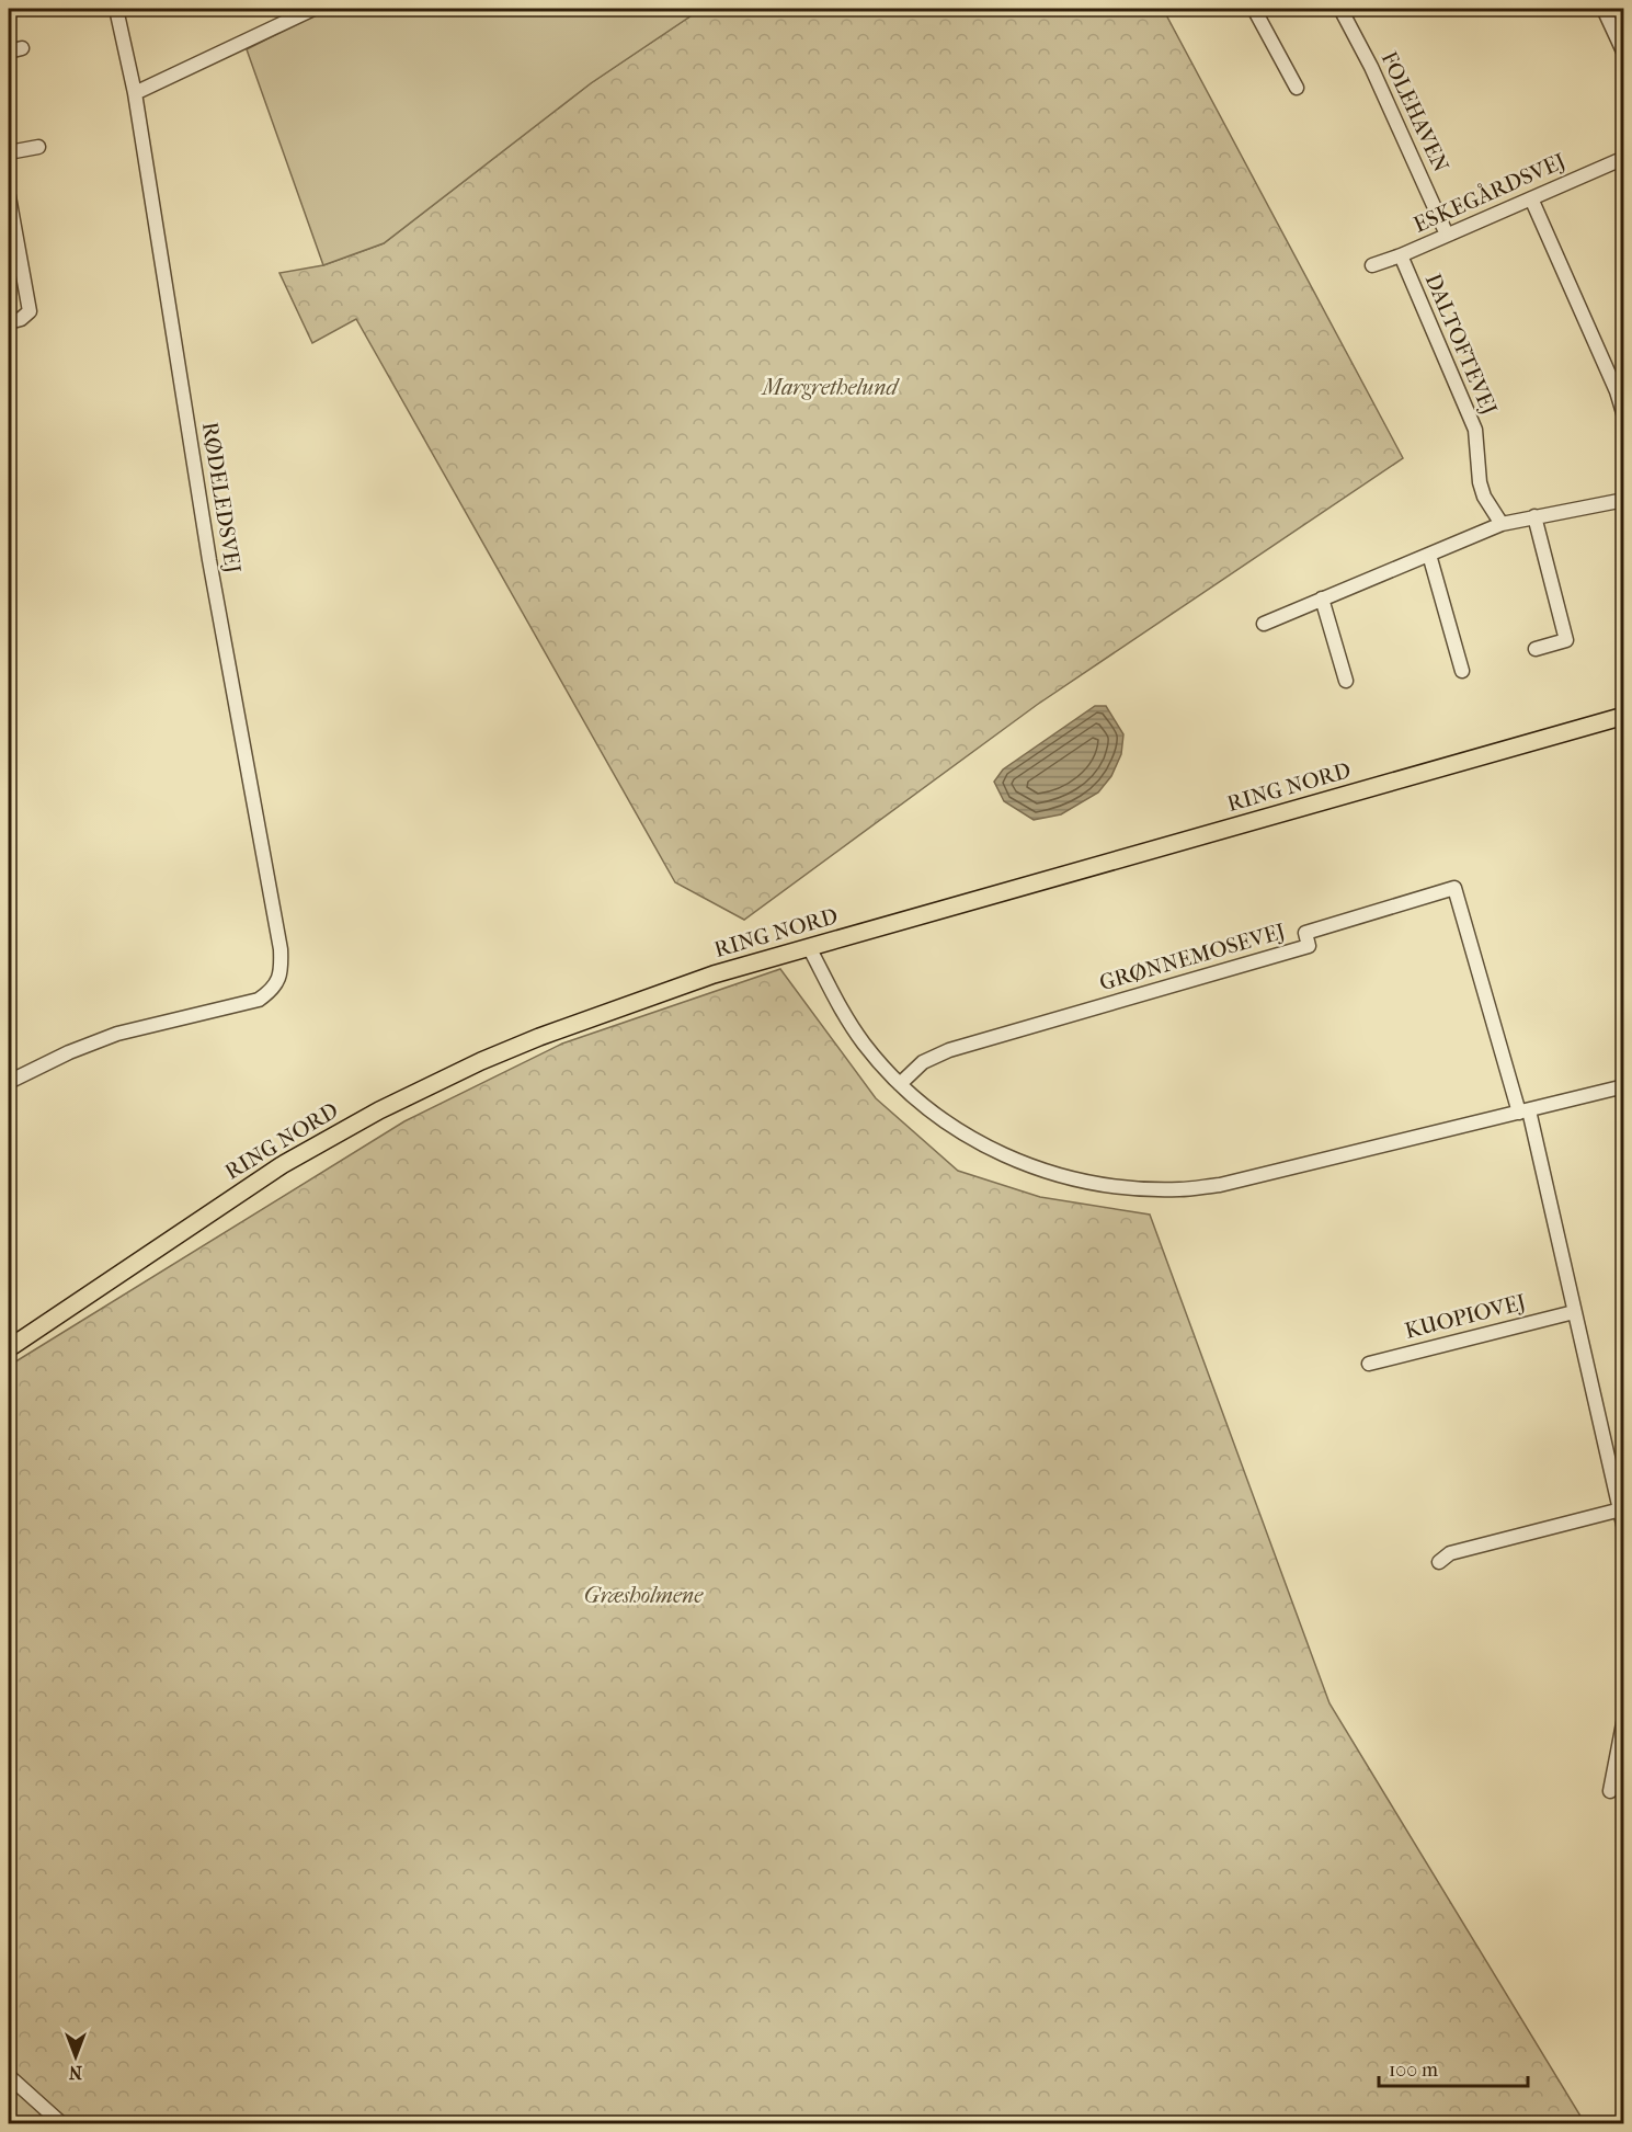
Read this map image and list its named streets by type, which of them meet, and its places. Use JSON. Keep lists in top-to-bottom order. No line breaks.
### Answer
{"streets":{"main road":["RING NORD"],"street":["FOLEHAVEN","ESKEGÅRDSVEJ","DALTOFTEVEJ","RØDELEDSVEJ","GRØNNEMOSEVEJ","KUOPIOVEJ"]},"crossings":[["FOLEHAVEN","ESKEGÅRDSVEJ"],["ESKEGÅRDSVEJ","DALTOFTEVEJ"]],"parks":["Margrethelund","Græsholmene"],"scale_bar":"100 m","north":"bottom"}
